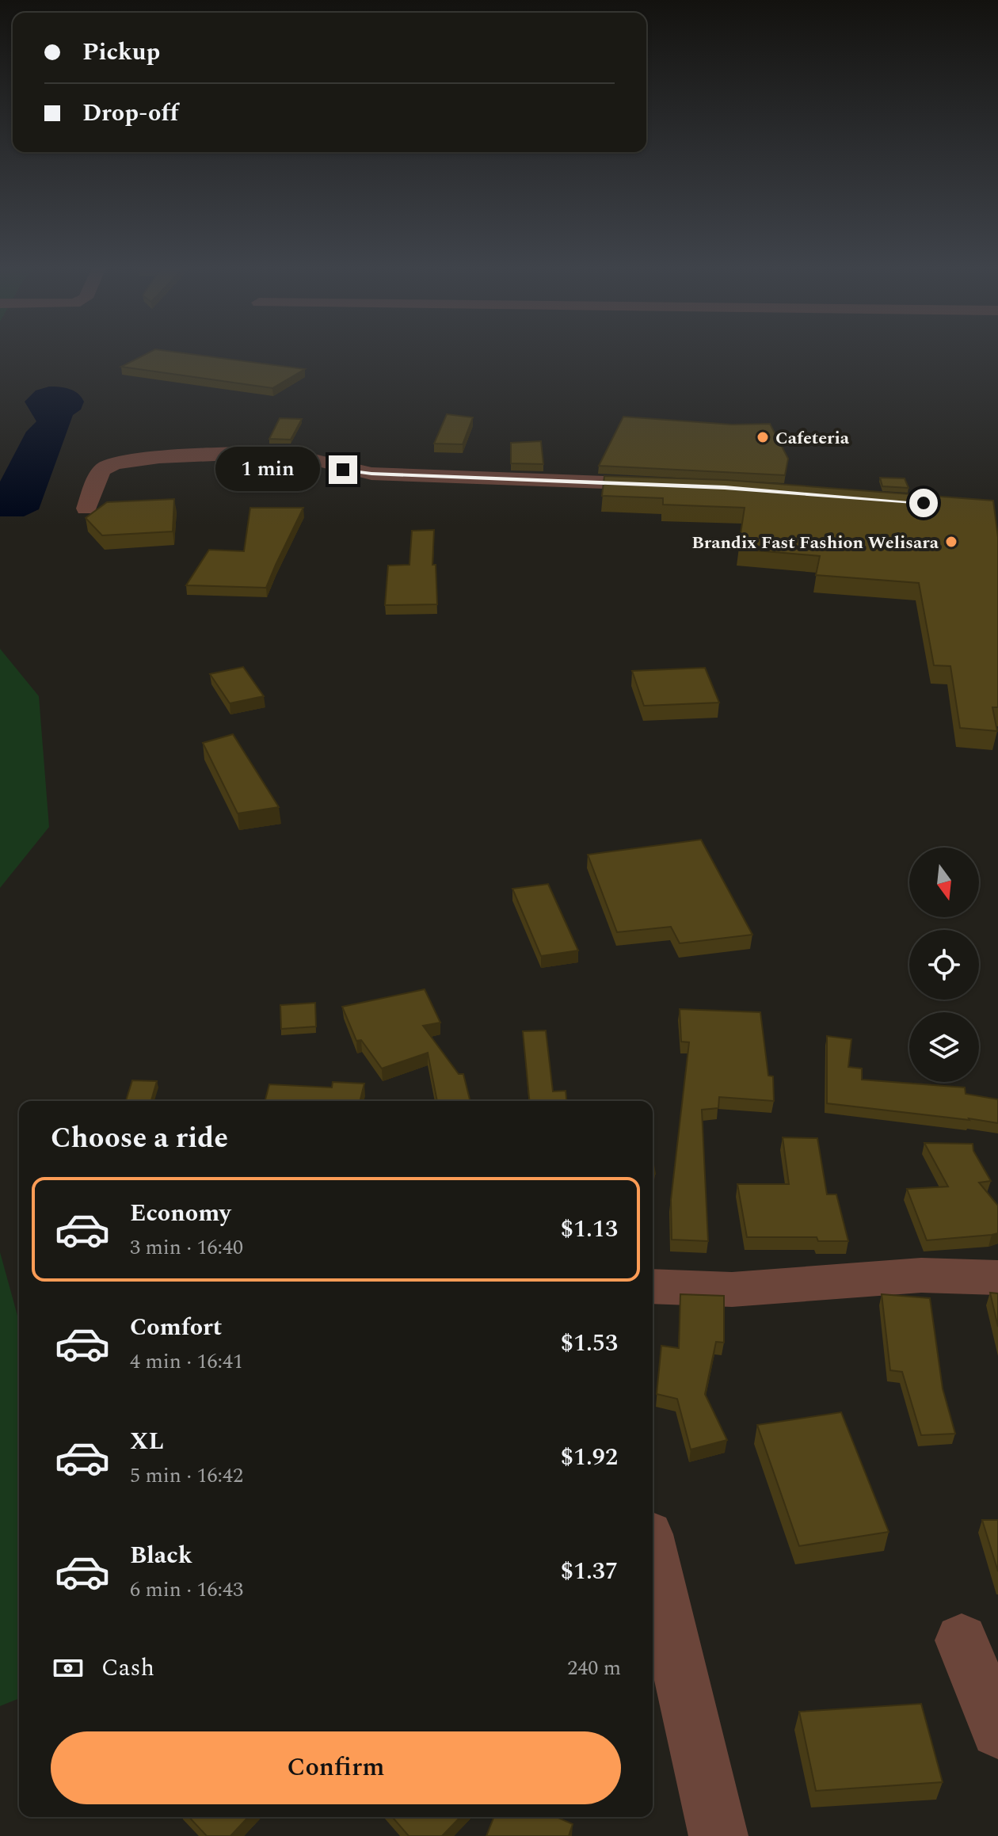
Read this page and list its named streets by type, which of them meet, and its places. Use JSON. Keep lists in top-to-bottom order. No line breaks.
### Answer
{"places":["Cafeteria","Brandix Fast Fashion Welisara"],"north":"bottom","page":{"banner":["Pickup","Drop-off"],"bubble":"1 min","heading":"Choose a ride","list":[{"name":"Economy","note":"3 min · 16:40","value":"$1.13"},{"name":"Comfort","note":"4 min · 16:41","value":"$1.53"},{"name":"XL","note":"5 min · 16:42","value":"$1.92"},{"name":"Black","note":"6 min · 16:43","value":"$1.37"}],"pay":["Cash","240 m"],"buttons":"Confirm"}}
